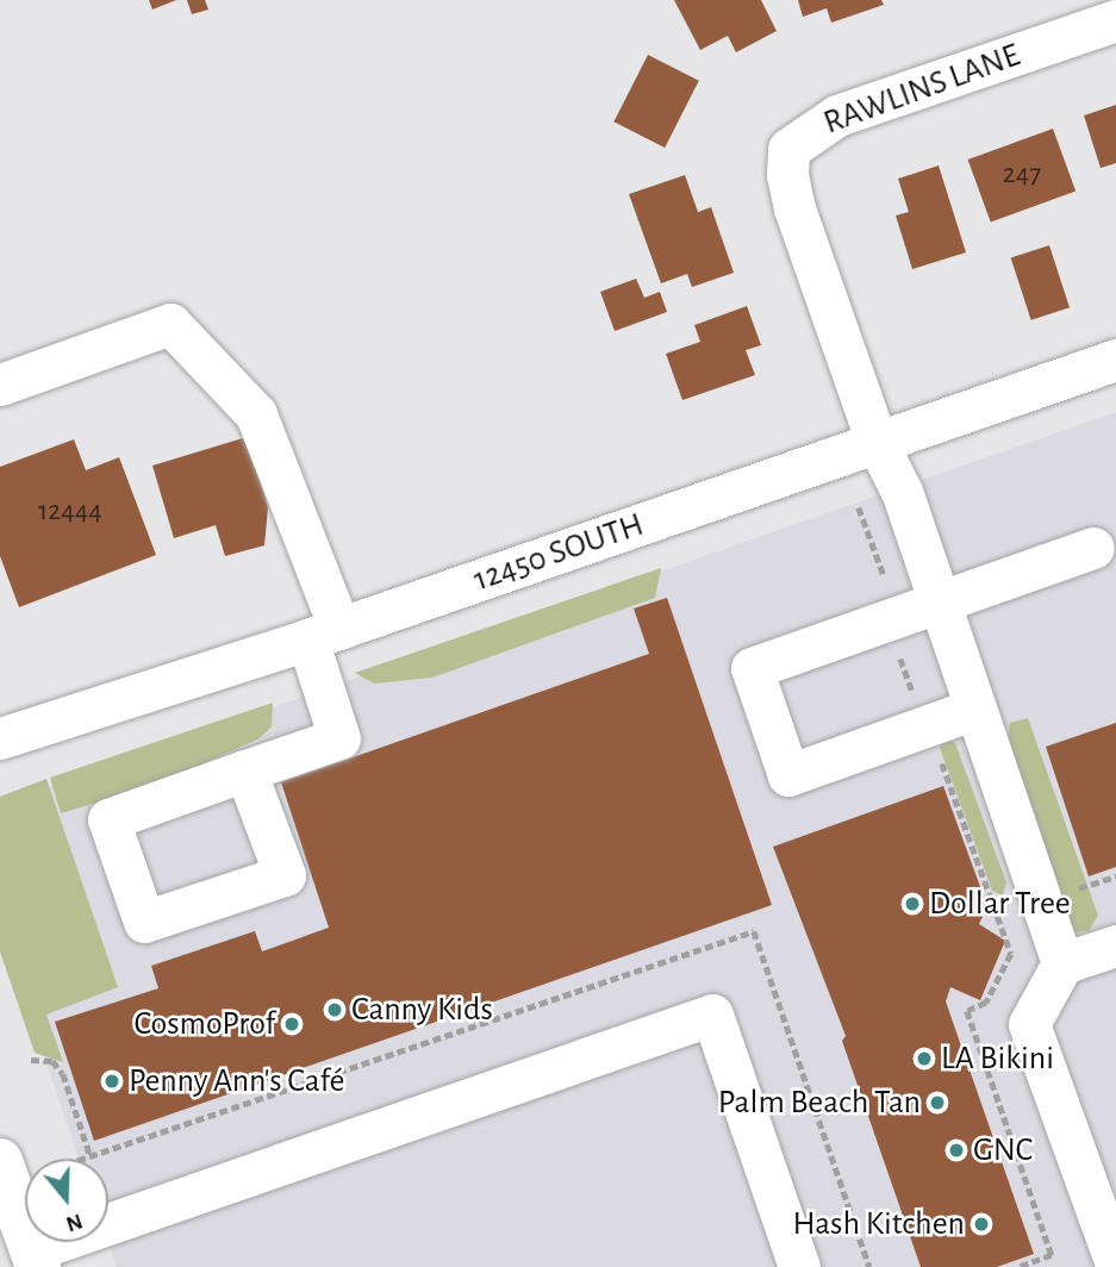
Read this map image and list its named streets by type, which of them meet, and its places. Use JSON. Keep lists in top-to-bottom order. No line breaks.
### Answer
{"streets":{"street":["RAWLINS LANE","12450 SOUTH"]},"crossings":[["RAWLINS LANE","12450 SOUTH"]],"places":["Dollar Tree","Canny Kids","CosmoProf","LA Bikini","Penny Ann's Café","Palm Beach Tan","GNC","Hash Kitchen"],"house_numbers":["247","12444"],"north":"bottom"}
